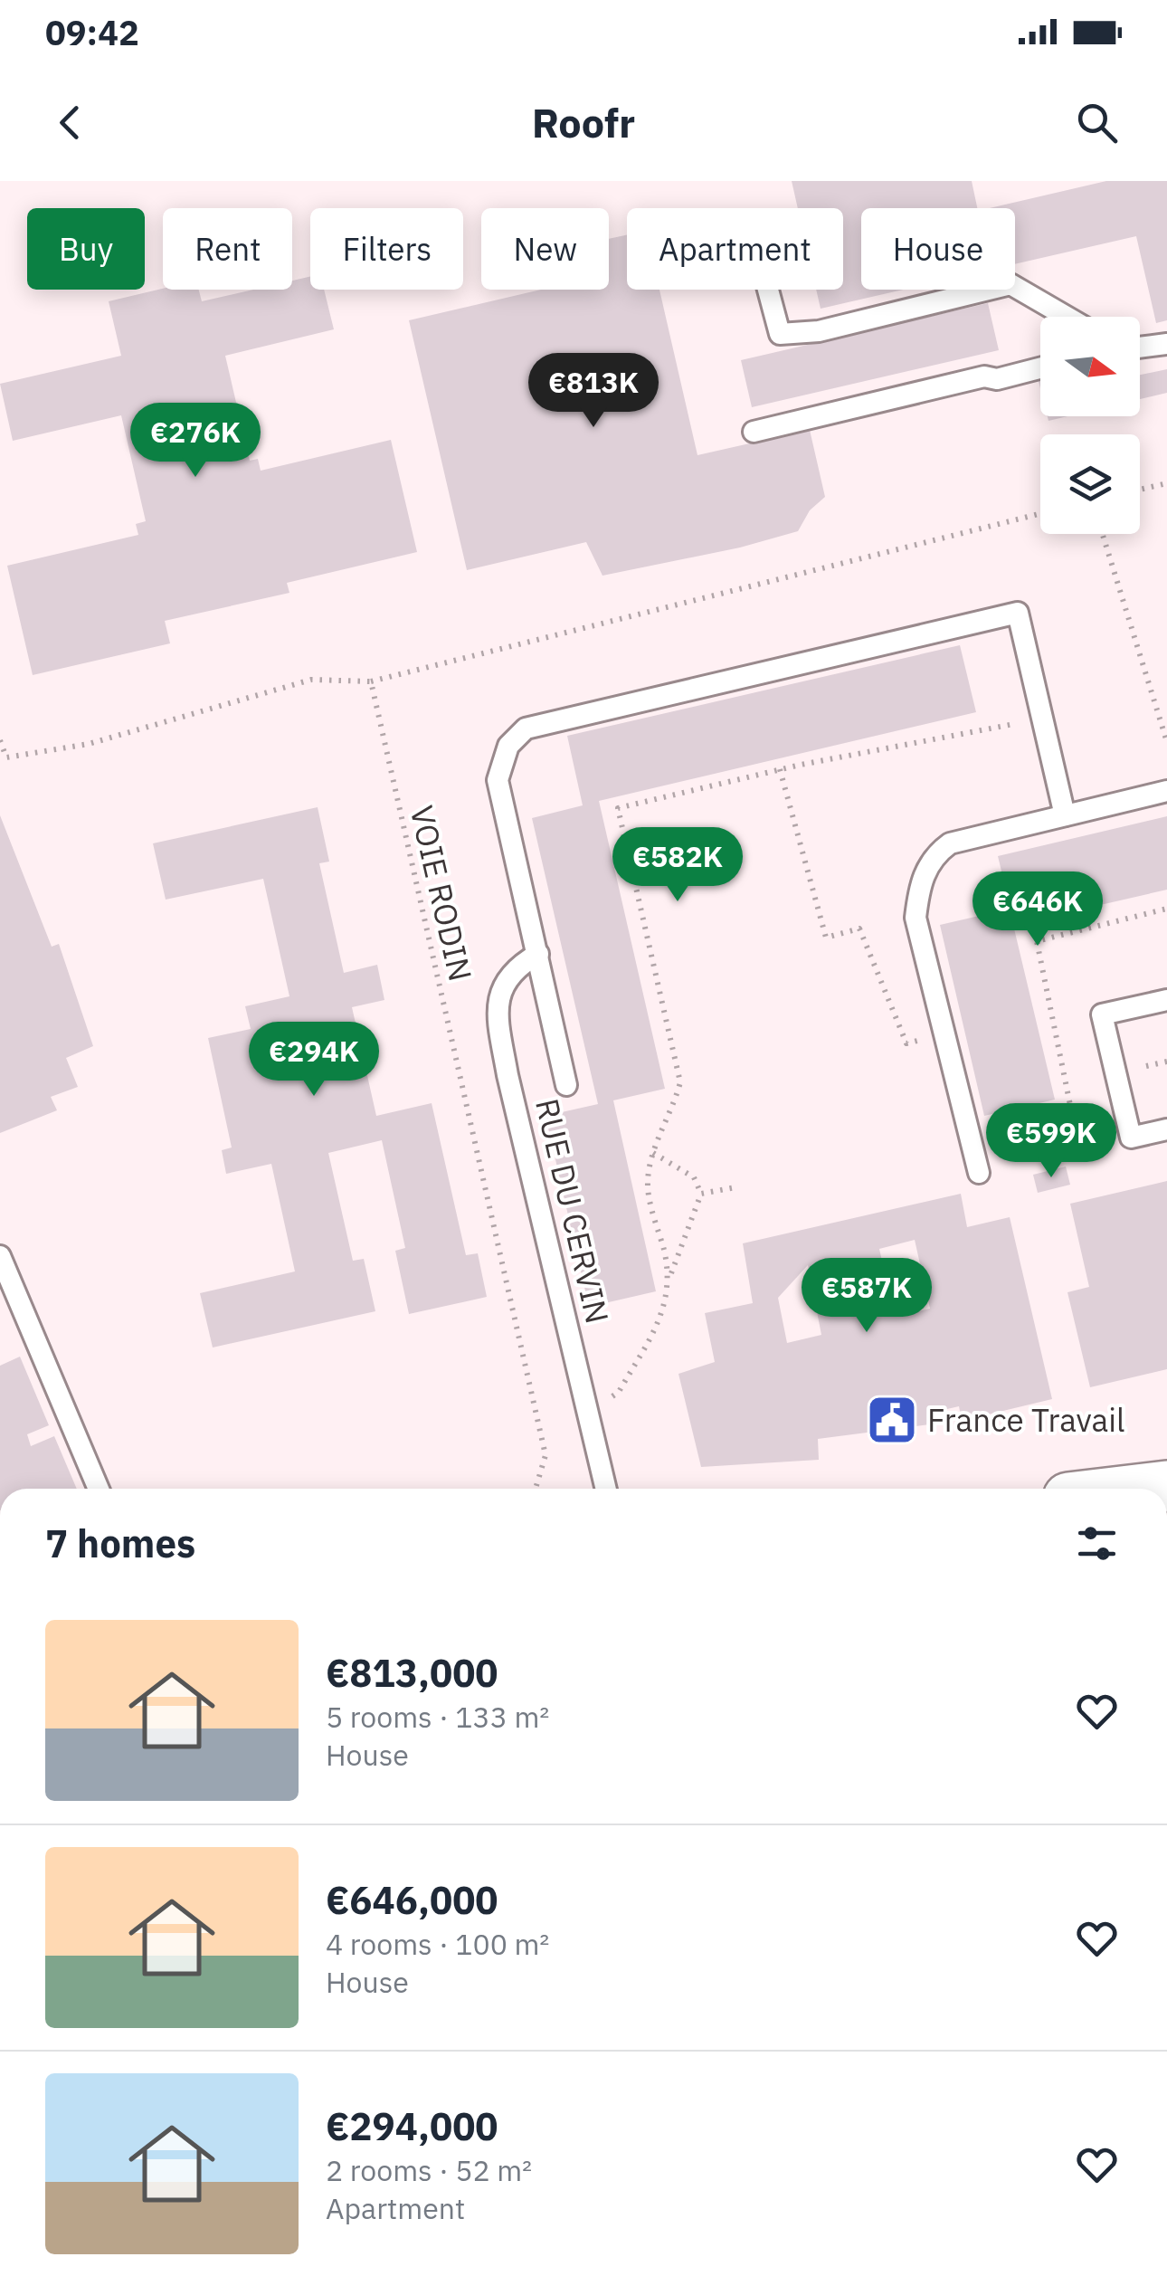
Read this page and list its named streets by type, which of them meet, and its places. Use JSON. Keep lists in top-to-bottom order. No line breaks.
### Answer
{"streets":{"lane":["RUE DU CERVIN"],"path":["VOIE RODIN"]},"places":{"public building":["France Travail"]},"north":"right","page":{"status":"09:42","header":"Roofr","chip":["Buy","Rent","Filters","New","Apartment","House"],"price":["€813K","€276K","€582K","€646K","€294K","€599K","€587K"],"heading":"7 homes","list":[{"name":"€813,000","note":"5 rooms · 133 m² · House"},{"name":"€646,000","note":"4 rooms · 100 m² · House"},{"name":"€294,000","note":"2 rooms · 52 m² · Apartment"}]}}
